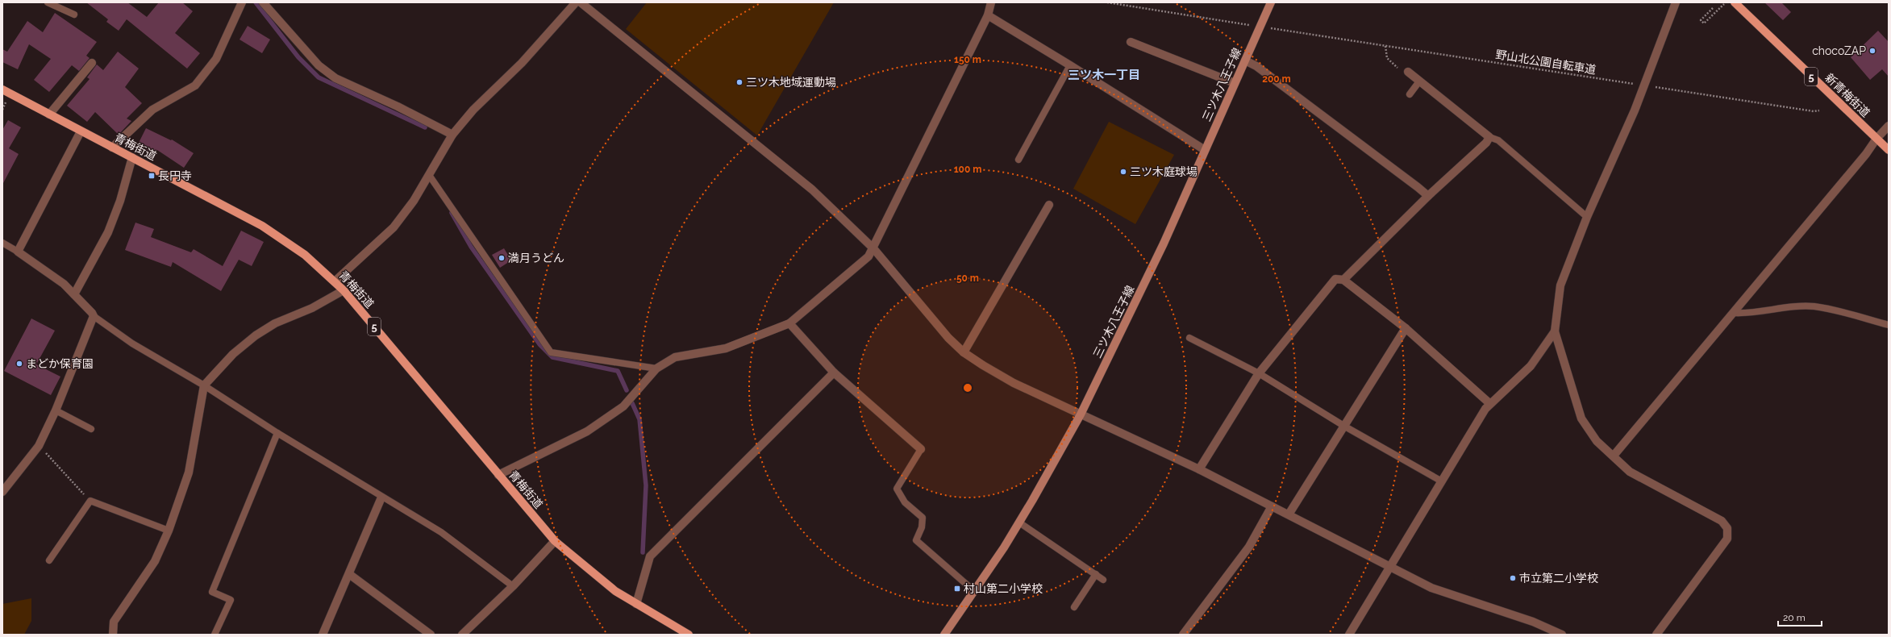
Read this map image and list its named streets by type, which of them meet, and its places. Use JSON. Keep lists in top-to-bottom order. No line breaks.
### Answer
{"streets":{"main road":["5","三ツ木八王子線","新青梅街道","青梅街道"],"path":["野山北公園自転車道"]},"districts":["三ツ木一丁目"],"places":{"other":["chocoZAP","三ツ木地域運動場","三ツ木庭球場","満月うどん","まどか保育園","市立第二小学校"],"transit":["長円寺","村山第二小学校"]},"scale_bar":"20 m","rings":["150 m","200 m","100 m","50 m"]}
